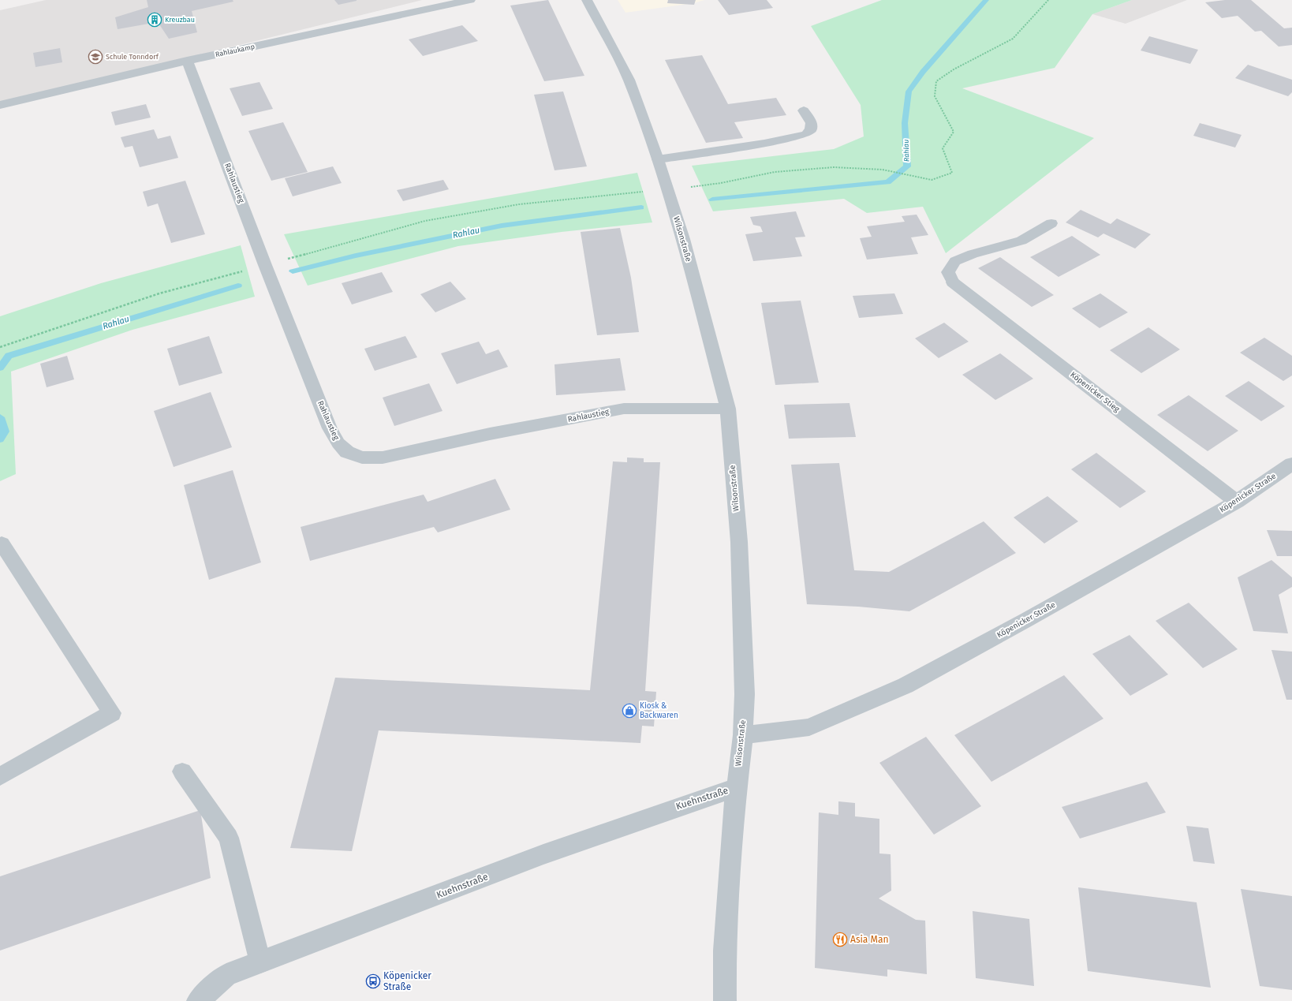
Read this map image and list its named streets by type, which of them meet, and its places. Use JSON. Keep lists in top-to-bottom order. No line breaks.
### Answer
{"streets":{"street":["Rahlaukamp","Rahlaustieg","Wilsonstraße","Köpenicker Stieg","Köpenicker Straße","Kuehnstraße"]},"crossings":[["Rahlaukamp","Rahlaustieg"],["Rahlaustieg","Wilsonstraße"],["Wilsonstraße","Köpenicker Straße"],["Wilsonstraße","Kuehnstraße"],["Köpenicker Stieg","Köpenicker Straße"]],"water":["Rahlau"],"places":{"building":["Kreuzbau"],"school or university":["Schule Tonndorf"],"shop":["Kiosk & Backwaren"],"restaurant":["Asia Man"],"bus stop":["Köpenicker Straße"]}}
